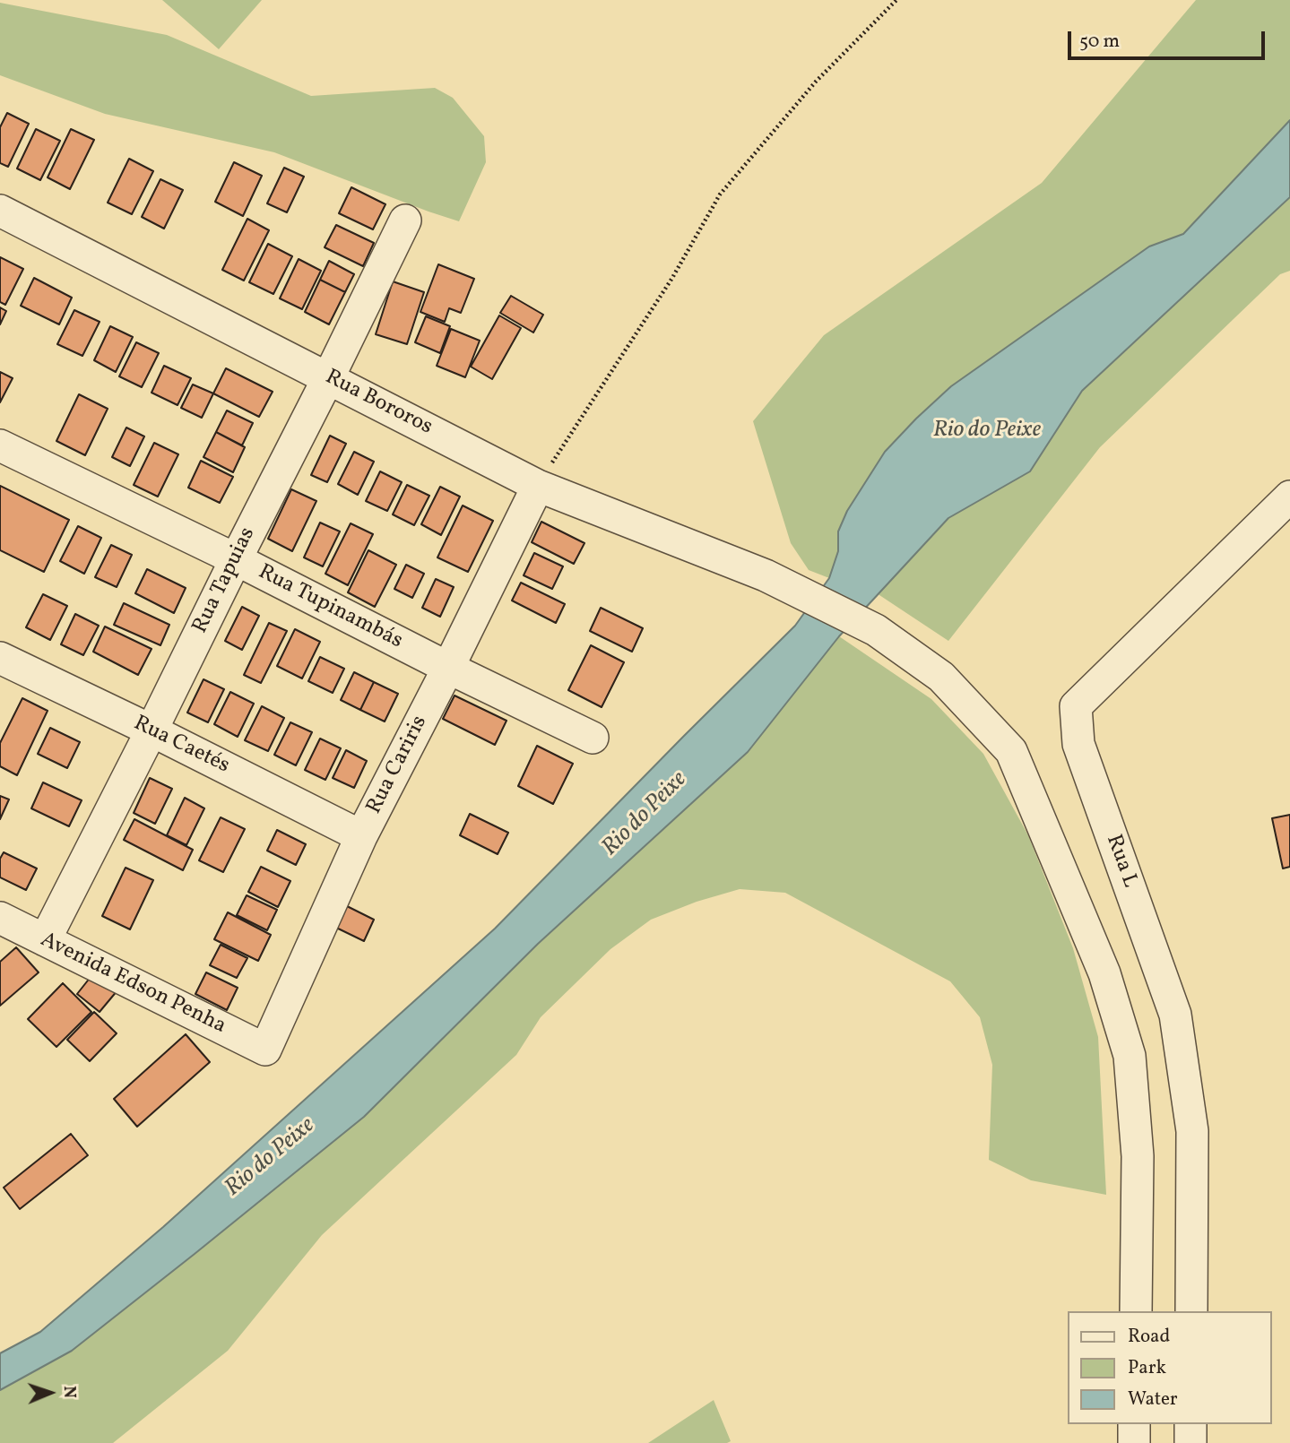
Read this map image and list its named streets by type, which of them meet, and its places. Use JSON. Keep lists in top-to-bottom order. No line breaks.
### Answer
{"streets":{"street":["Rua Bororos","Rua Tapuias","Rua Tupinambás","Rua Caetés","Rua Cariris","Rua L","Avenida Edson Penha"]},"crossings":[["Rua Bororos","Rua Tapuias"],["Rua Bororos","Rua Cariris"],["Rua Tapuias","Rua Tupinambás"],["Rua Tapuias","Rua Caetés"],["Rua Tapuias","Avenida Edson Penha"],["Rua Tupinambás","Rua Cariris"],["Rua Caetés","Rua Cariris"],["Rua Cariris","Avenida Edson Penha"]],"water":["Rio do Peixe"],"legend":["Road","Park","Water"],"scale_bar":"50 m","north":"right"}
